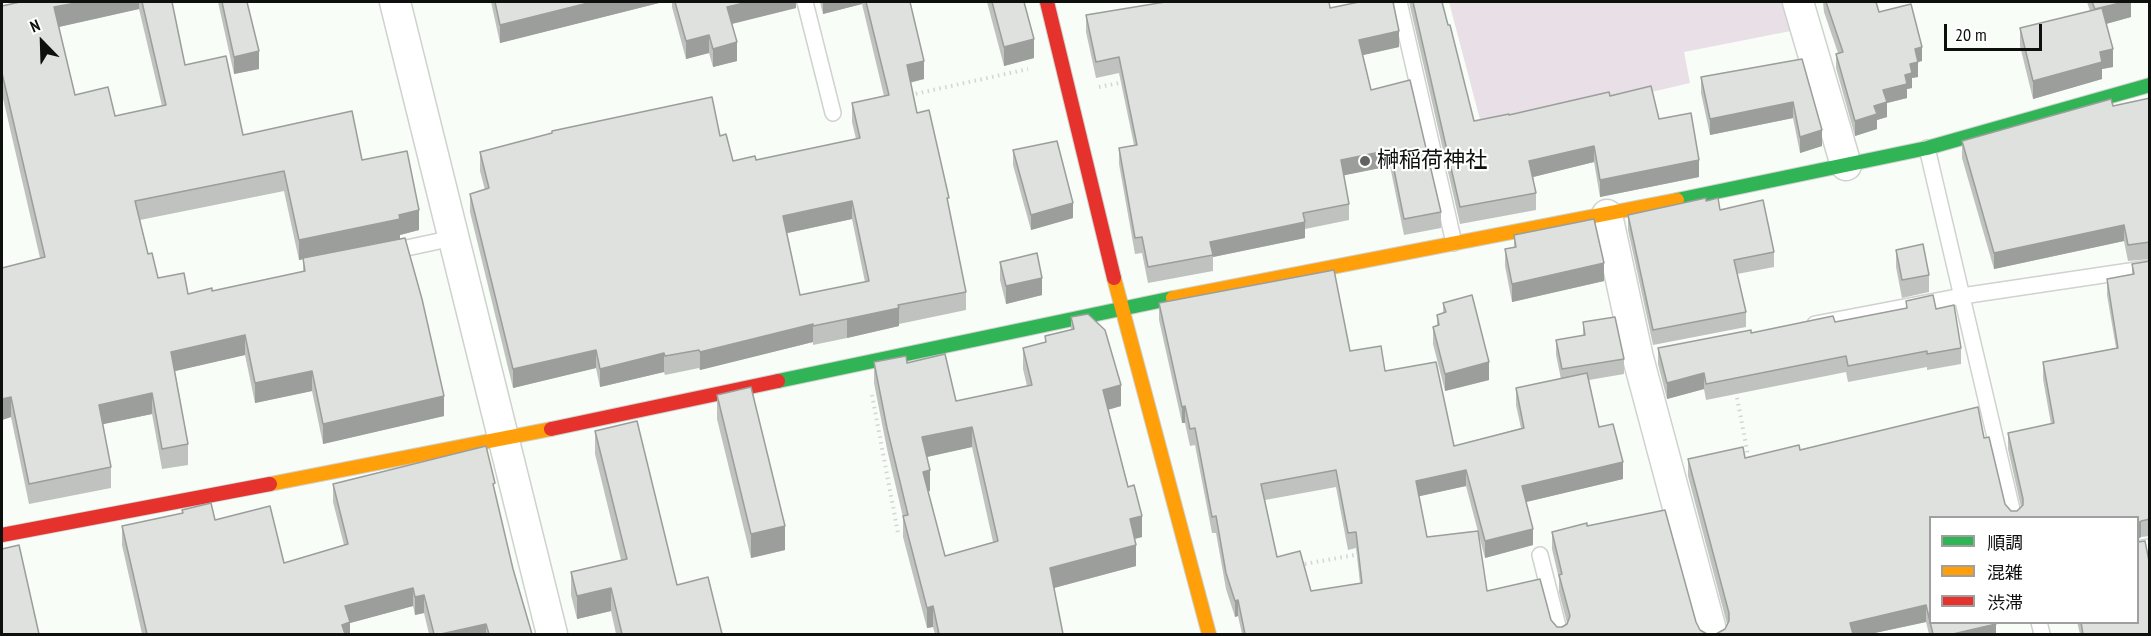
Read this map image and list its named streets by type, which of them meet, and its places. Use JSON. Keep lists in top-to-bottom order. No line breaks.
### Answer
{"places":["榊稲荷神社"],"legend":["順調","混雑","渋滞"],"scale_bar":"20 m","north":"top left"}
